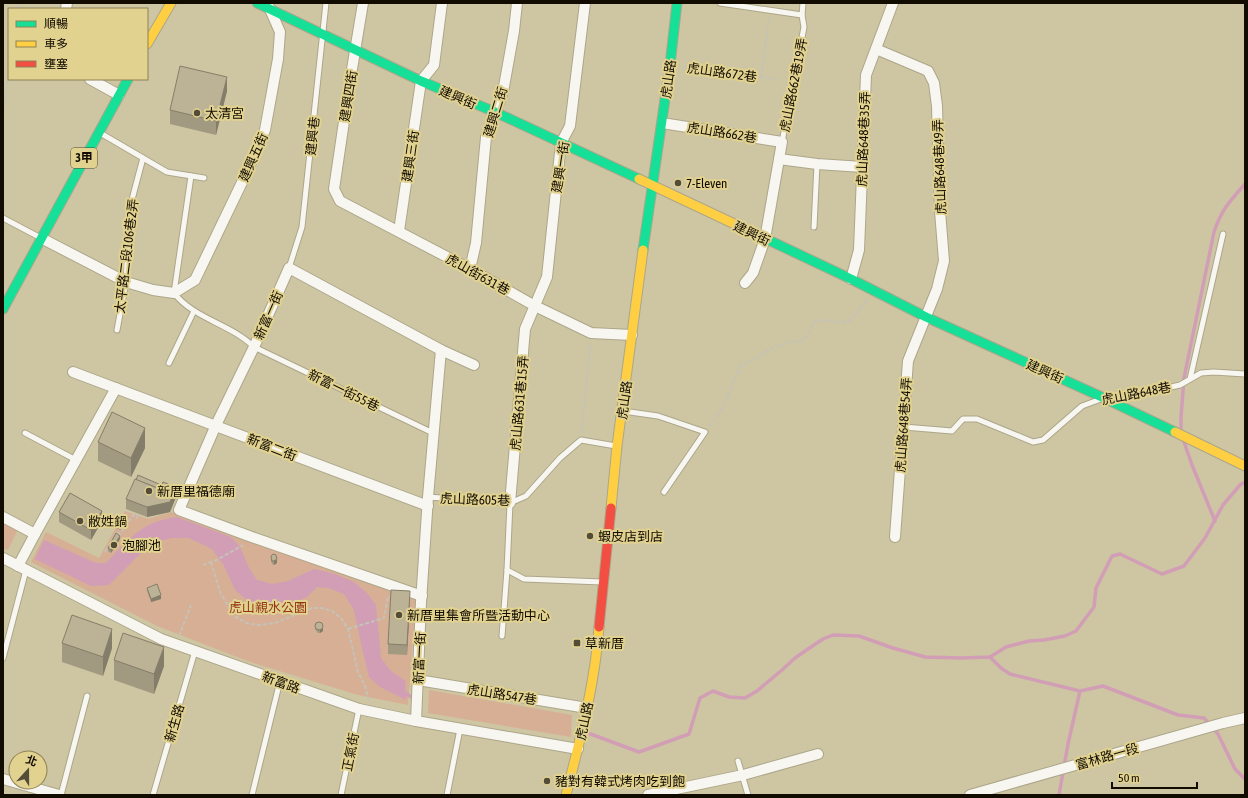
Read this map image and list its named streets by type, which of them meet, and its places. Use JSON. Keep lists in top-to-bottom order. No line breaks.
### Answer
{"streets":{"street":["虎山路","建興四街","建興街","建興二街","虎山路662巷","虎山路648巷35弄","建興三街","建興五街","3甲","建興一街","虎山路648巷49弄","虎山街631巷","新富一街","虎山路631巷15弄","虎山路648巷54弄","新富二街","新富路","虎山路547巷","富林路一段"],"lane":["虎山路662巷19弄","建興巷","太平路二段106巷2弄","新富一街55巷","虎山路648巷","虎山路605巷","新生路","正氣街"],"path":["虎山路672巷"]},"crossings":[["虎山路672巷","虎山路"],["虎山路","建興街"],["虎山路","虎山路662巷"],["虎山路","虎山街631巷"],["虎山路","新富路"],["虎山路","虎山路547巷"],["虎山路662巷19弄","虎山路662巷"],["建興四街","建興街"],["建興四街","虎山街631巷"],["建興街","建興二街"],["建興街","建興巷"],["建興街","虎山路648巷35弄"],["建興街","建興三街"],["建興街","建興五街"],["建興街","建興一街"],["建興街","虎山路648巷49弄"],["建興街","虎山路648巷"],["建興街","虎山路648巷54弄"],["建興二街","虎山街631巷"],["建興巷","新富一街"],["虎山路648巷35弄","虎山路648巷49弄"],["建興三街","虎山街631巷"],["建興五街","新富一街55巷"],["建興一街","虎山街631巷"],["建興一街","虎山路631巷15弄"],["虎山路648巷49弄","虎山路648巷54弄"],["虎山街631巷","虎山路631巷15弄"],["新富一街","新富一街55巷"],["新富一街","新富二街"],["新富一街","虎山路605巷"],["新富一街","新富路"],["新富一街","虎山路547巷"],["虎山路648巷","虎山路648巷54弄"],["虎山路631巷15弄","虎山路605巷"],["新富二街","虎山路605巷"],["新富路","新生路"],["新富路","正氣街"]],"parks":["虎山親水公園"],"places":{"other":["太清宮","7-Eleven","新厝里福德廟","敝姓鍋","蝦皮店到店","泡腳池","新厝里集會所暨活動中心","豬對有韓式烤肉吃到飽"],"transit":["草新厝"]},"legend":["順暢","車多","壅塞"],"scale_bar":"50 m","north":"top"}
